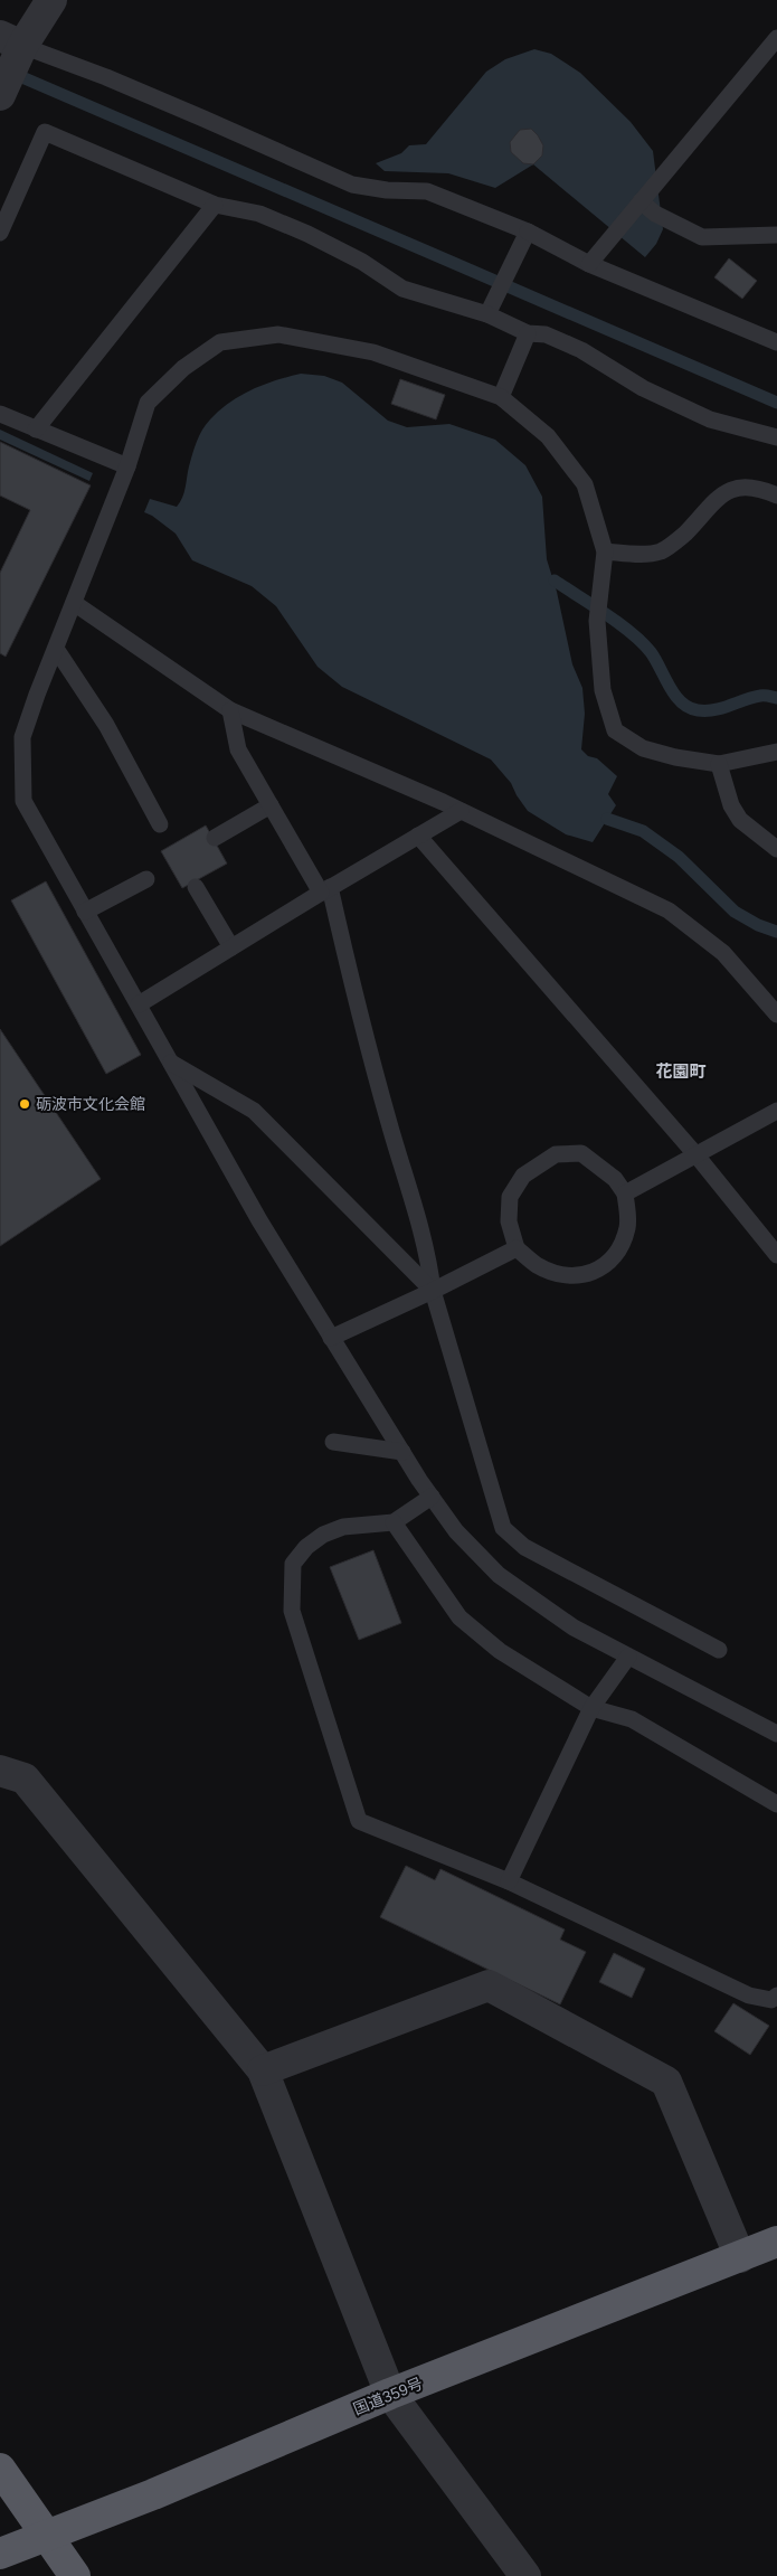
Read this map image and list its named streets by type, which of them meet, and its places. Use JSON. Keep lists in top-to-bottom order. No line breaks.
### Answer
{"streets":{"highway":["国道359号"]},"districts":["花園町"],"places":["砺波市文化会館"]}
